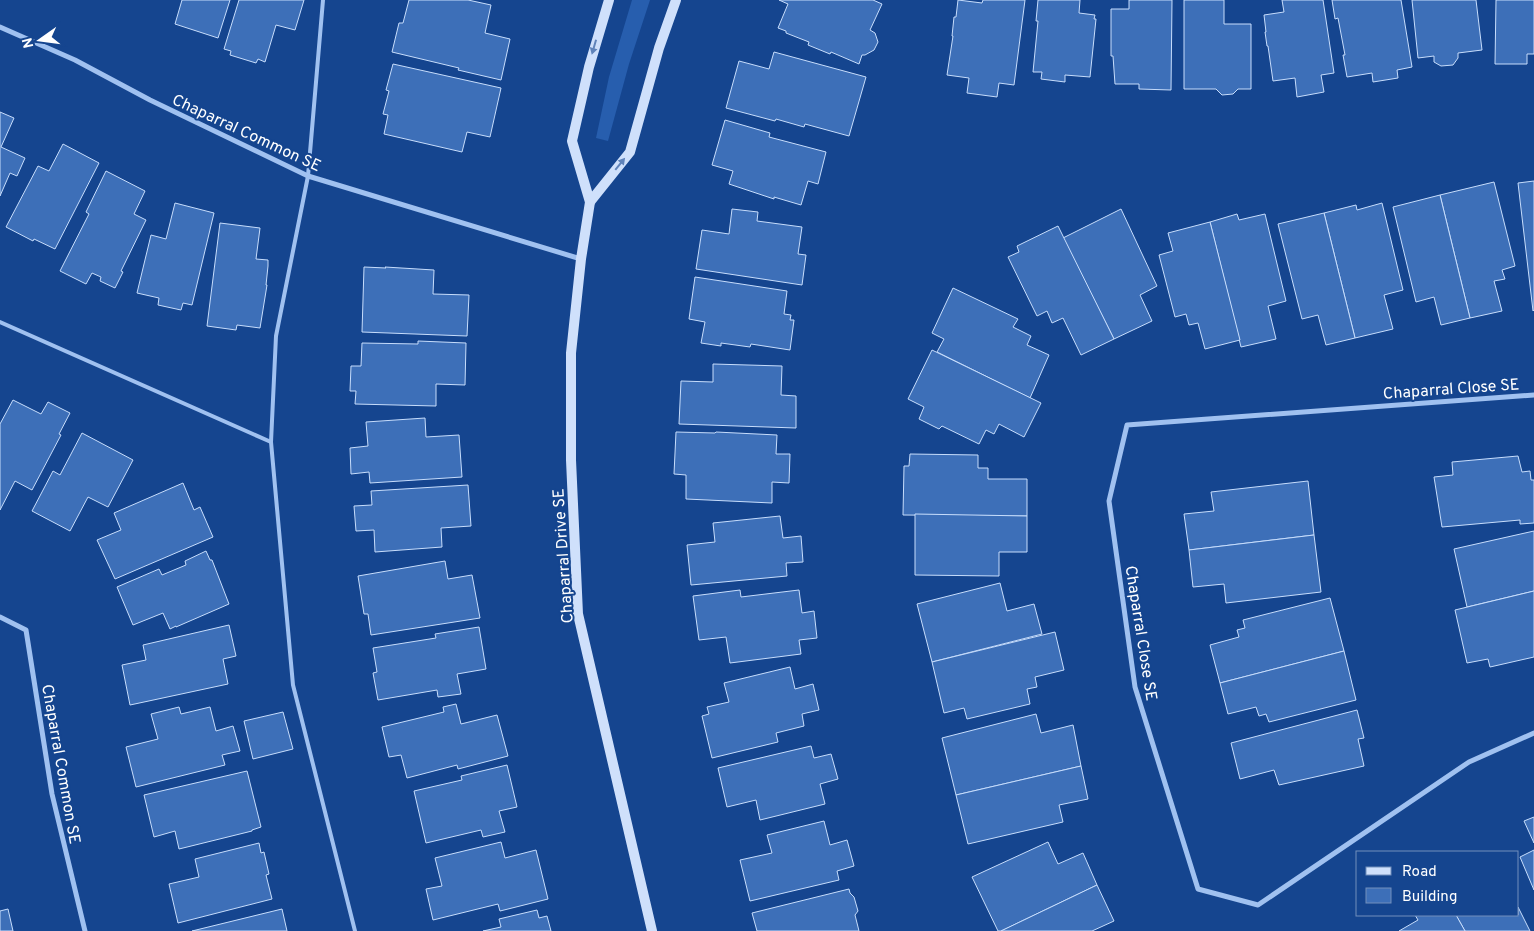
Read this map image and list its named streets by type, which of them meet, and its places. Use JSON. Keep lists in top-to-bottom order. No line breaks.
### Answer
{"streets":{"street":["Chaparral Common SE","Chaparral Close SE","Chaparral Drive SE"]},"crossings":[["Chaparral Common SE","Chaparral Drive SE"]],"legend":["Road","Building"],"north":"left"}
